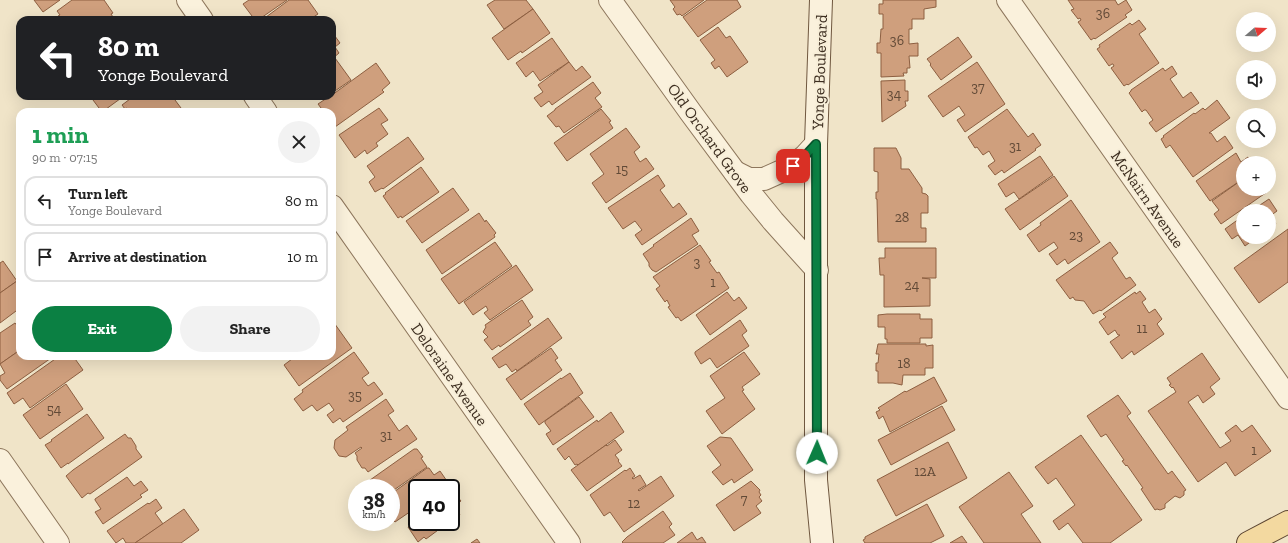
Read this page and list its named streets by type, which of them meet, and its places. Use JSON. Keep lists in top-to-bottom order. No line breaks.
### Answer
{"streets":{"street":["Yonge Boulevard","Old Orchard Grove","McNairn Avenue","Deloraine Avenue"]},"crossings":[["Yonge Boulevard","Old Orchard Grove"]],"house_numbers":["36","36","37","34","31","15","28","23","3","1","24","11","18","35","54","31","1","12A","7","12"],"north":"right","page":{"map_buttons":["+","−"],"turn":["80 m","Yonge Boulevard"],"heading":["1 min","90 m · 07:15"],"list":[{"name":"Turn left","note":"Yonge Boulevard","value":"80 m"},{"name":"Arrive at destination","value":"10 m"}],"buttons":["Exit","Share"],"speed":"38 km/h","limit":"40"}}
